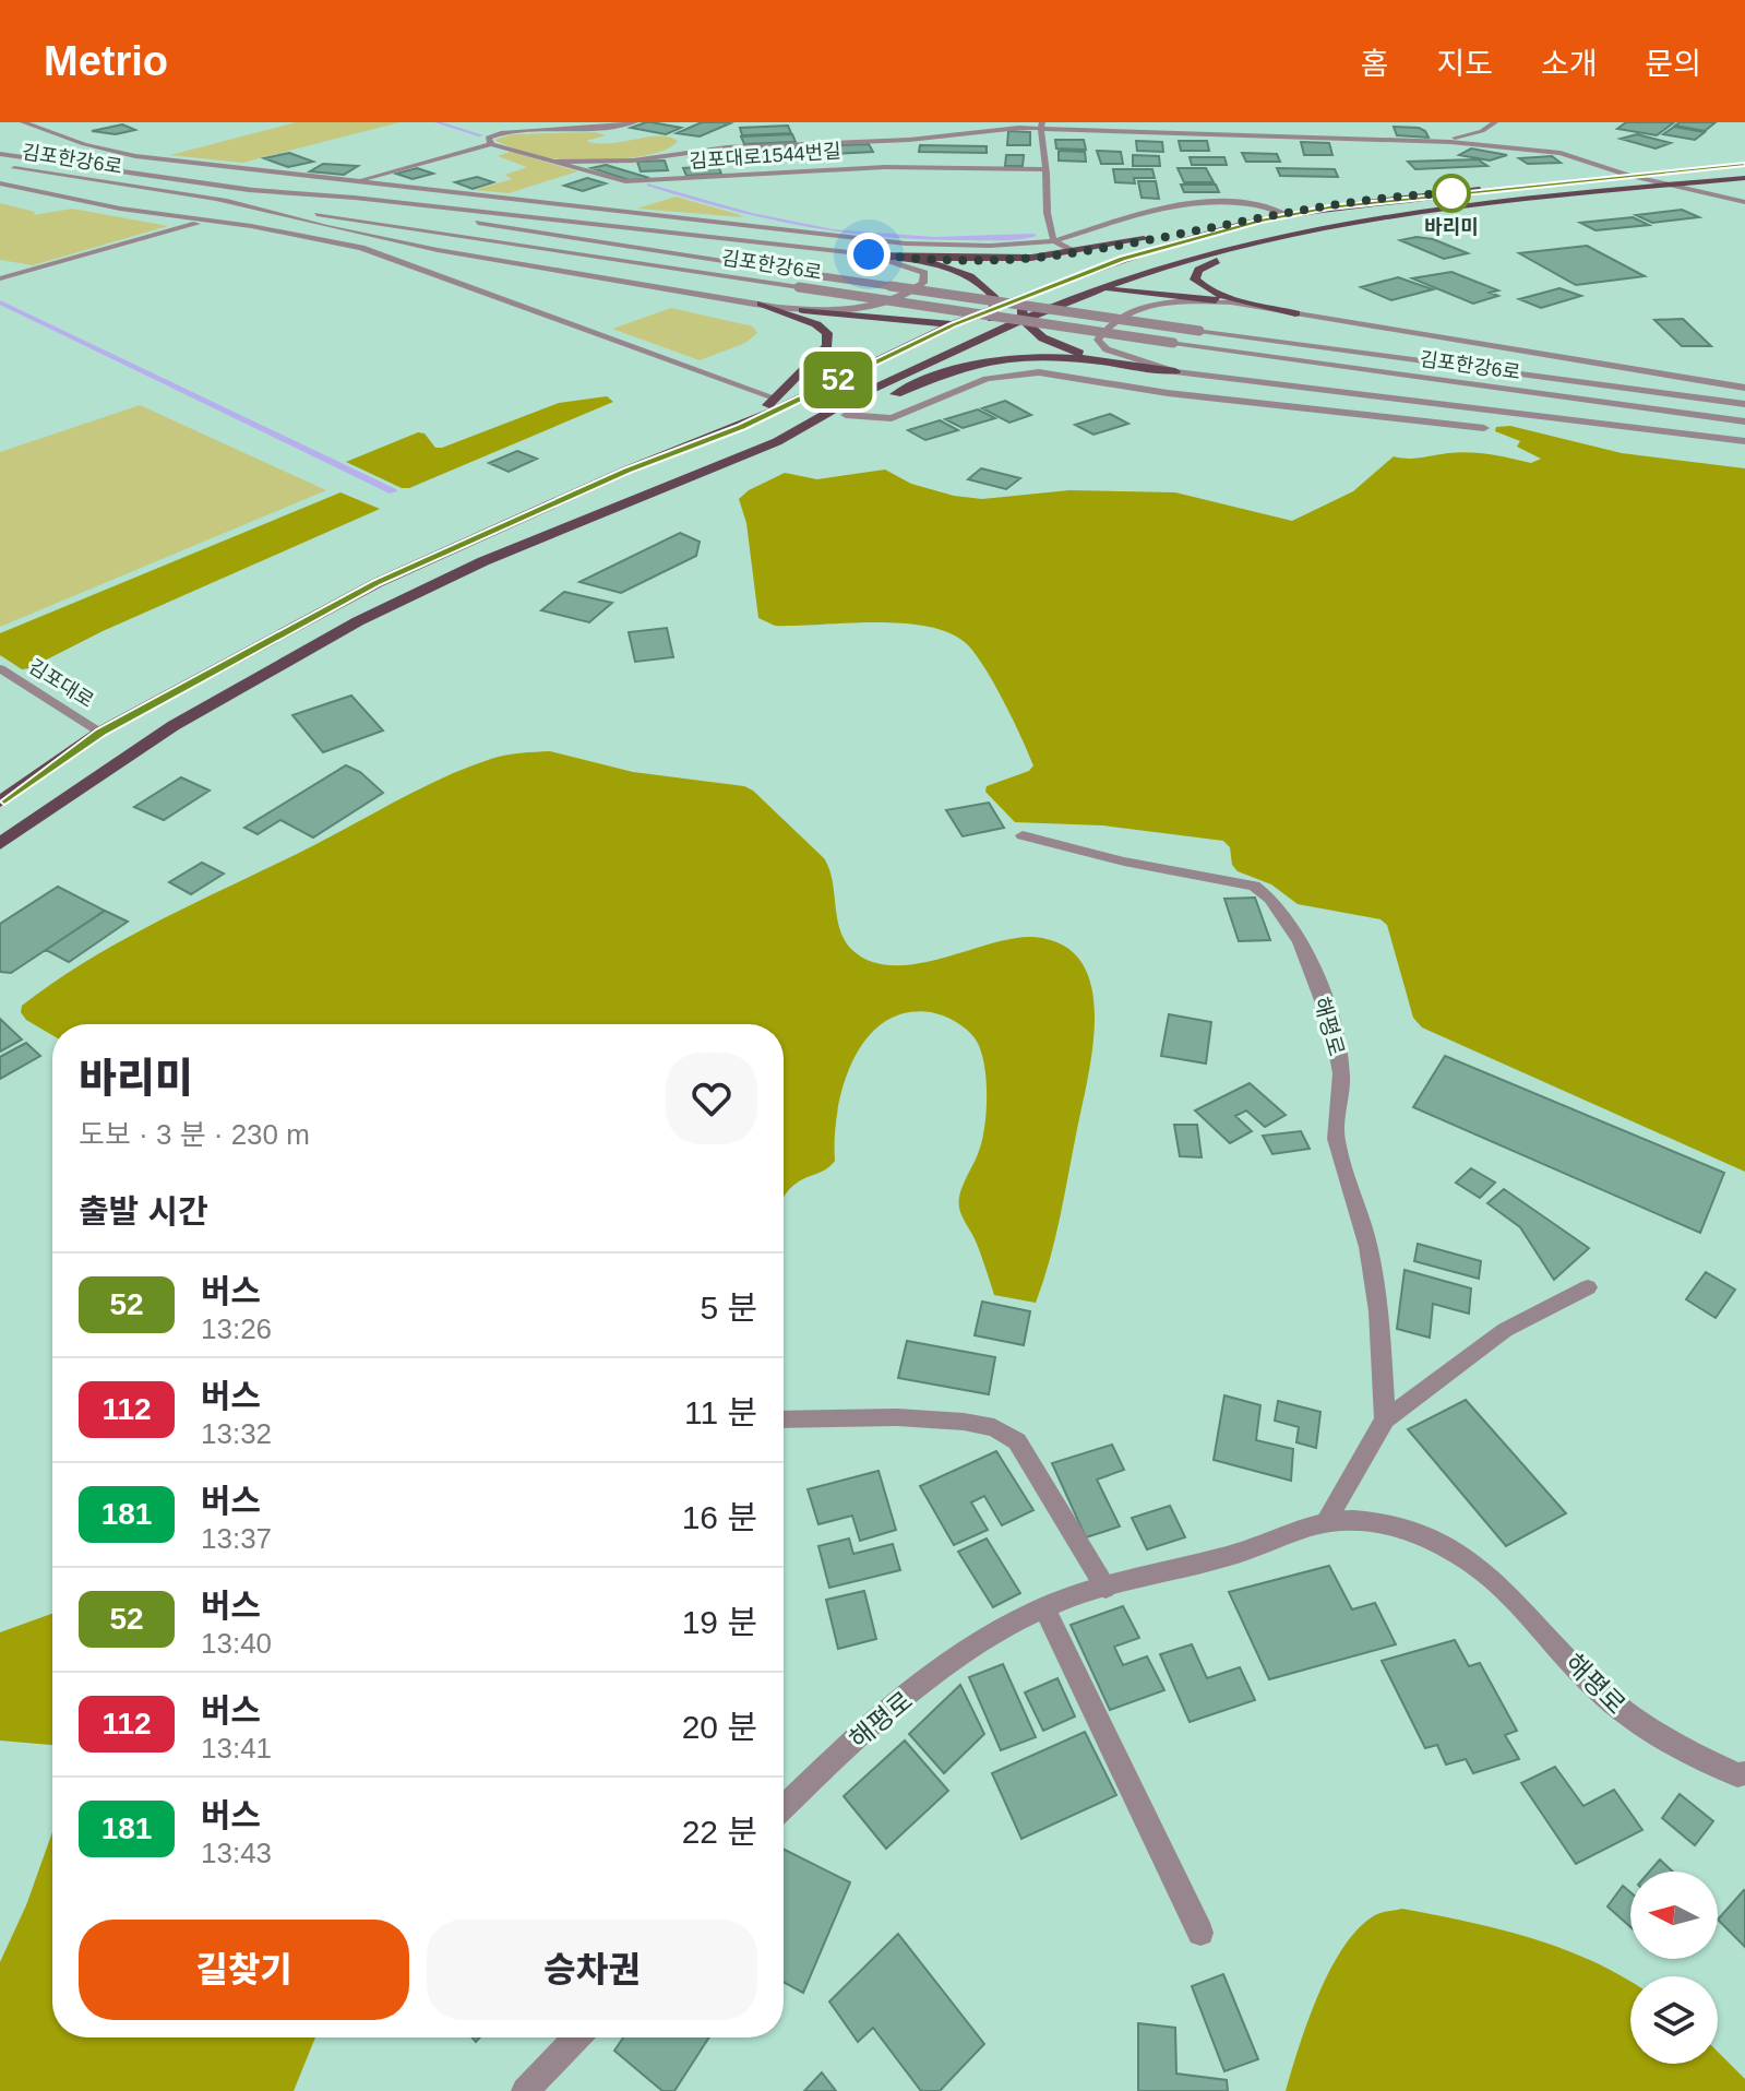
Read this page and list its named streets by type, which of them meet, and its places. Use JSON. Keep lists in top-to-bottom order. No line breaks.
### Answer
{"streets":{"main road":["김포대로"],"street":["김포대로1544번길","김포한강6로","해평로"]},"places":["바리미"],"lines":["bus line 52"],"north":"left","page":{"header":"Metrio","nav":["홈","지도","소개","문의"],"on_map":"52","heading":[["바리미","도보 · 3 분 · 230 m"],"출발 시간"],"list":[{"mark":"52","name":"버스","note":"13:26","value":"5 분"},{"mark":"112","name":"버스","note":"13:32","value":"11 분"},{"mark":"181","name":"버스","note":"13:37","value":"16 분"},{"mark":"52","name":"버스","note":"13:40","value":"19 분"},{"mark":"112","name":"버스","note":"13:41","value":"20 분"},{"mark":"181","name":"버스","note":"13:43","value":"22 분"}],"buttons":["길찾기","승차권"]}}
